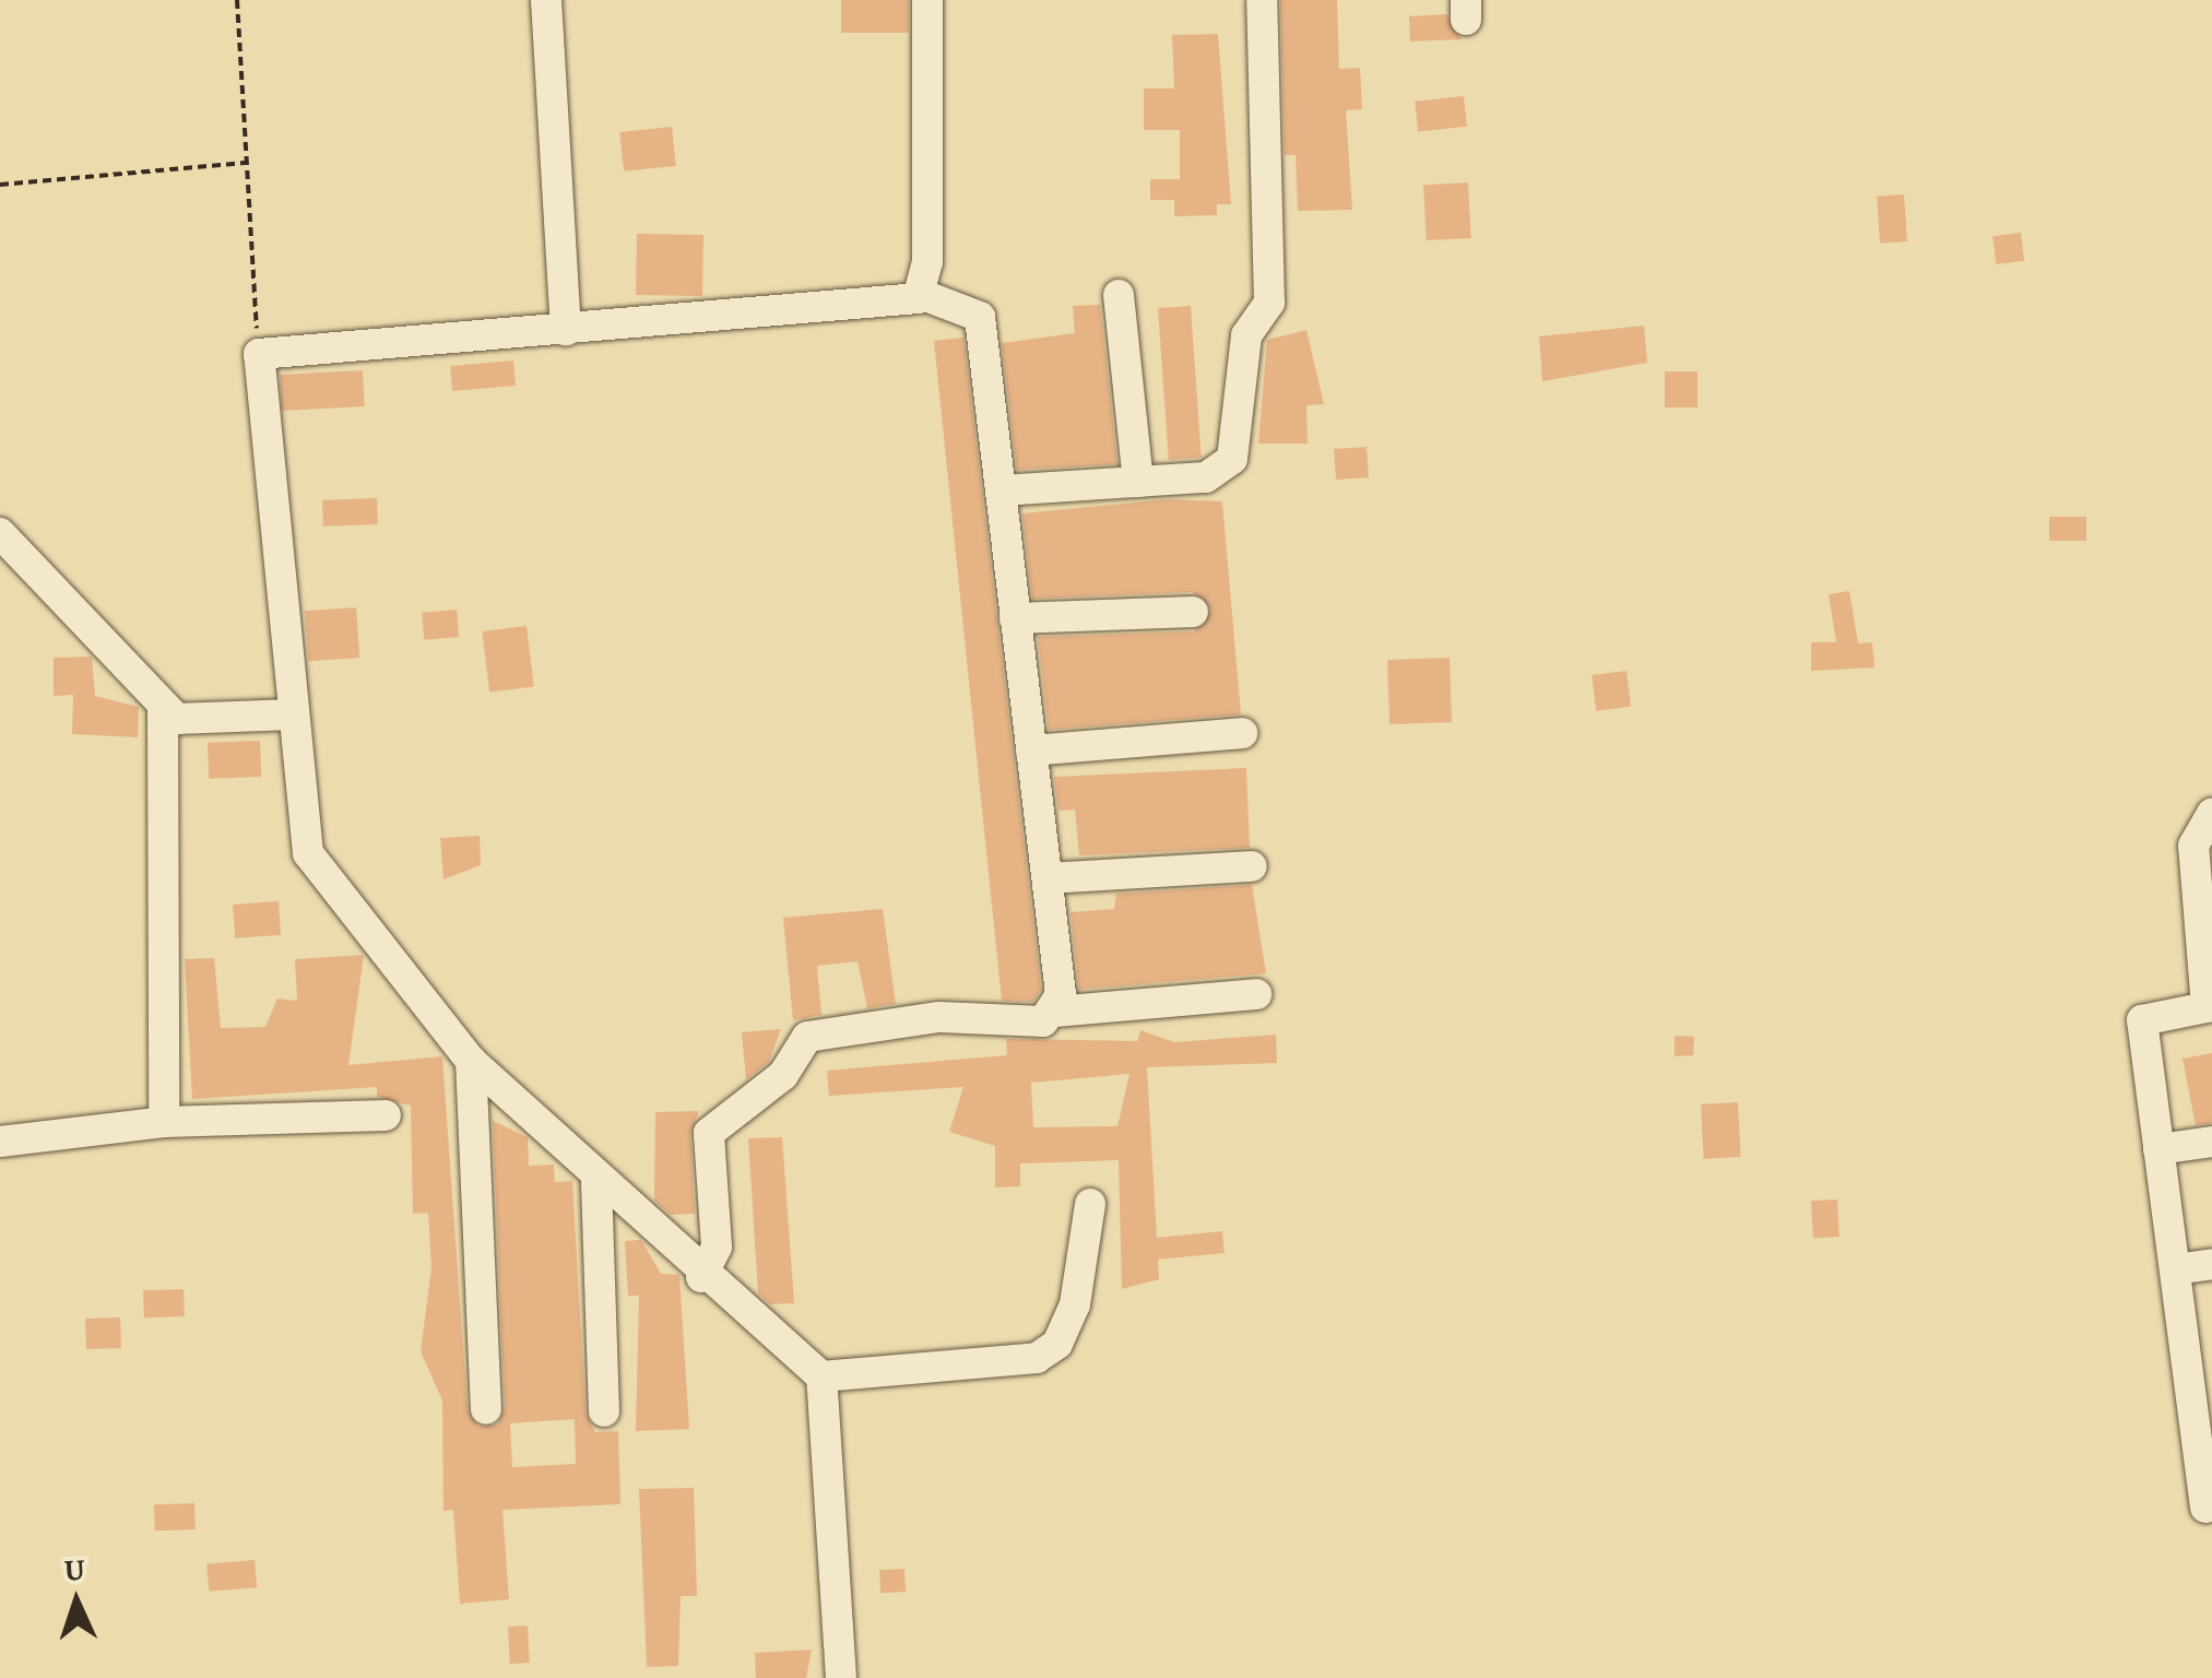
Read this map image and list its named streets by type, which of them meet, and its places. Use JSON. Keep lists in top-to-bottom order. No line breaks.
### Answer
{"north":"top"}
